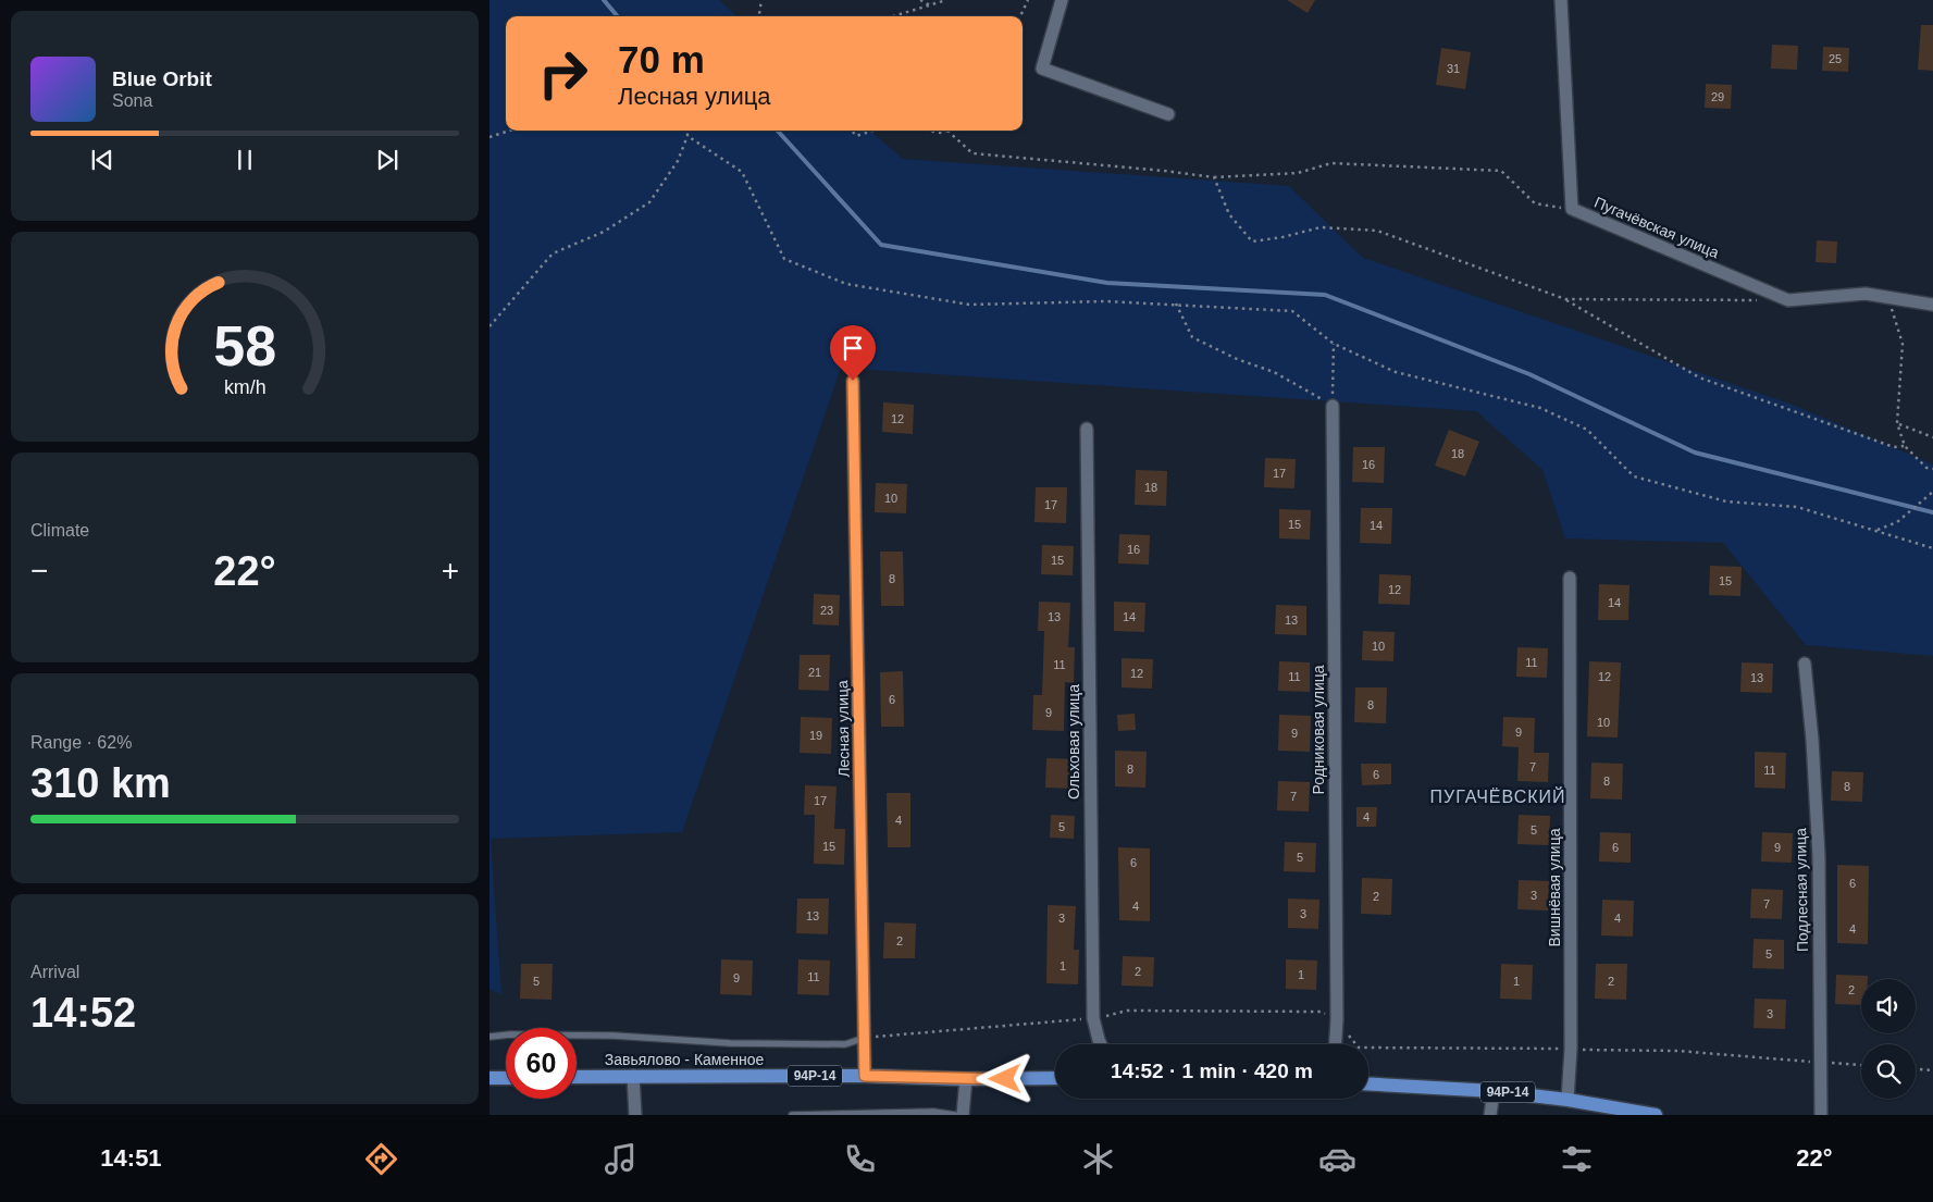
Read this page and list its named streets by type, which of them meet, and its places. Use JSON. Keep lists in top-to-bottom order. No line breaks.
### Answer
{"streets":{"main road":["Завьялово - Каменное","94Р-14"],"street":["Пугачёвская улица","Лесная улица","Родниковая улица","Ольховая улица","Вишнёвая улица","Подлесная улица"]},"crossings":[["Лесная улица","Завьялово - Каменное"],["Вишнёвая улица","94Р-14"]],"districts":["ПУГАЧЁВСКИЙ"],"house_numbers":["25","31","29","12","18","16","17","18","10","17","15","14","16","15","8","15","12","14","23","13","14","13","10","11","11","21","12","11","12","13","6","8","9","10","9","9","19","7","8","11","6","8","8","7","17","4","4","5","5","15","6","9","5","6","6","3","2","7","4","3","13","3","4","4","2","5","1","2","1","11","9","5","1","2","2","3"],"page":{"turn":["70 m","Лесная улица"],"song":["Blue Orbit","Sona"],"tile":["Climate",["Range · 62%","310 km"],["Arrival","14:52"]],"heat":["−","22°","+"],"limit":"60","trip":"14:52 · 1 min · 420 m","tabs":["14:51","22°"],"gauge":["58","km/h"]}}
